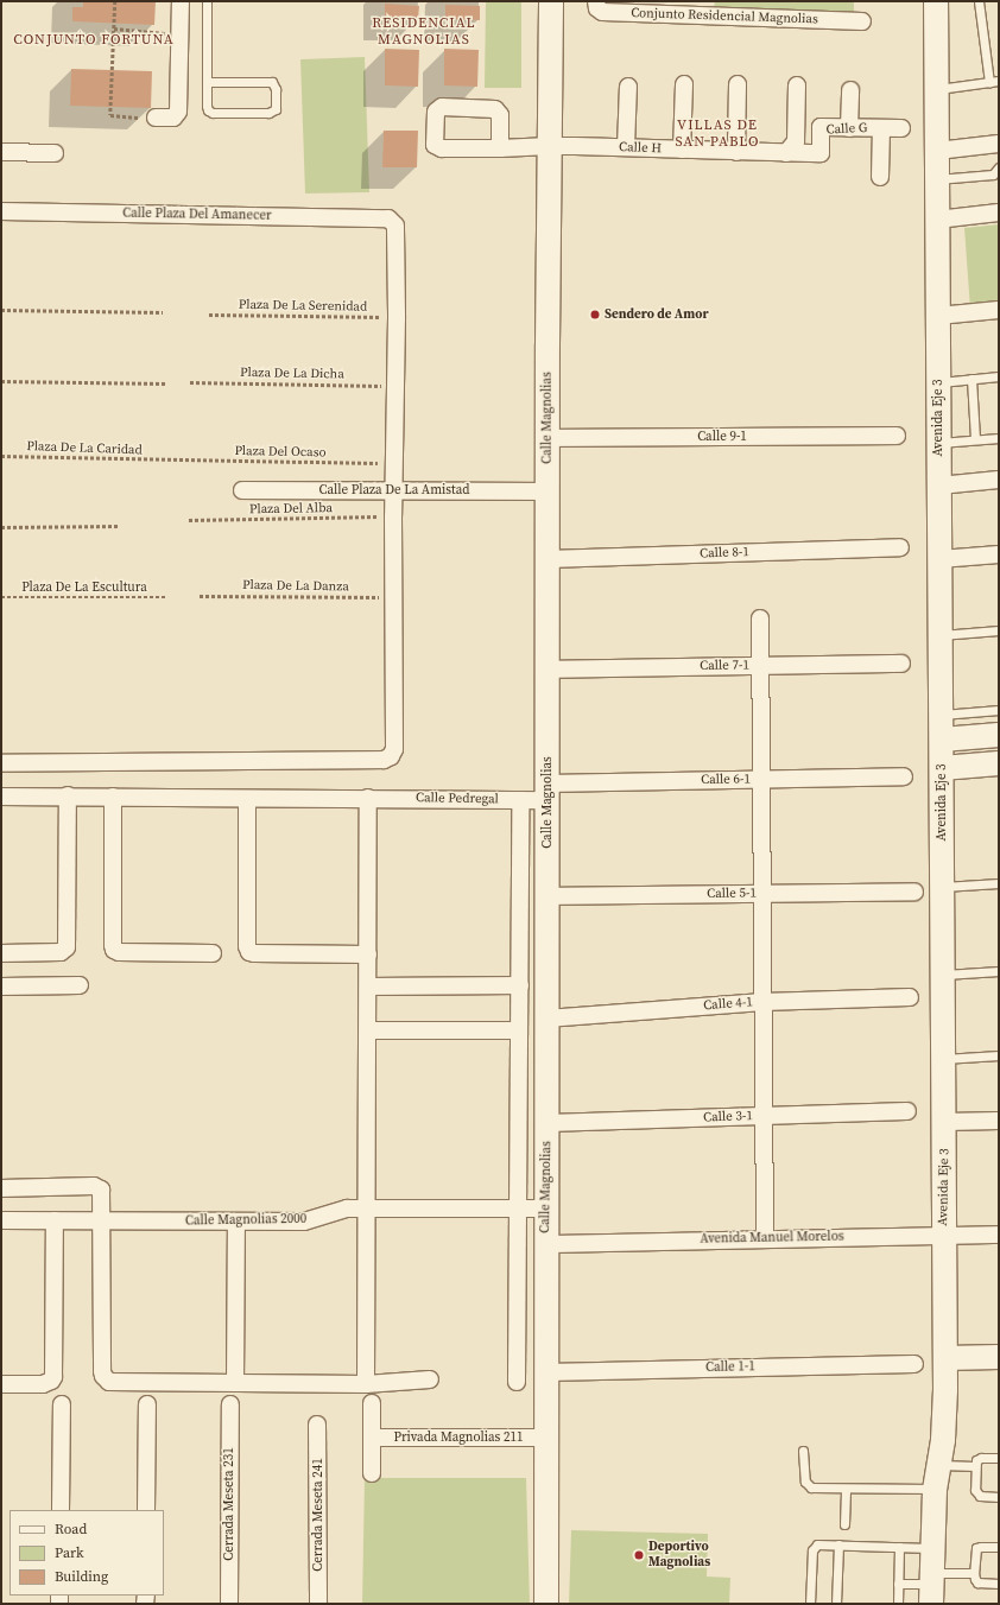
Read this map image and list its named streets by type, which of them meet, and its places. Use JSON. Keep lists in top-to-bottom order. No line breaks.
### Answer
{"streets":{"street":["Conjunto Residencial Magnolias","Calle G","Calle H","Calle Plaza Del Amanecer","Calle Magnolias","Avenida Eje 3","Calle 9-1","Calle Plaza De La Amistad","Calle 8-1","Calle 7-1","Calle 6-1","Calle Pedregal","Calle 5-1","Calle 4-1","Calle 3-1","Calle Magnolias 2000","Avenida Manuel Morelos","Calle 1-1","Privada Magnolias 211","Cerrada Meseta 231","Cerrada Meseta 241"],"path":["Plaza De La Serenidad","Plaza De La Dicha","Plaza De La Caridad","Plaza Del Ocaso","Plaza Del Alba","Plaza De La Danza","Plaza De La Escultura"]},"crossings":[["Calle G","Calle H"],["Calle H","Calle Magnolias"],["Calle Plaza Del Amanecer","Plaza De La Serenidad"],["Calle Magnolias","Calle 9-1"],["Calle Magnolias","Calle Plaza De La Amistad"],["Calle Magnolias","Calle 8-1"],["Calle Magnolias","Calle 7-1"],["Calle Magnolias","Calle 6-1"],["Calle Magnolias","Calle Pedregal"],["Calle Magnolias","Calle 5-1"],["Calle Magnolias","Calle 4-1"],["Calle Magnolias","Calle 3-1"],["Calle Magnolias","Calle Magnolias 2000"],["Calle Magnolias","Avenida Manuel Morelos"],["Calle Magnolias","Calle 1-1"],["Calle Magnolias","Privada Magnolias 211"],["Avenida Eje 3","Avenida Manuel Morelos"],["Plaza De La Caridad","Plaza Del Ocaso"],["Calle 6-1","Calle Pedregal"]],"districts":["RESIDENCIAL MAGNOLIAS","CONJUNTO FORTUNA","VILLAS DE SAN PABLO"],"places":["Sendero de Amor","Deportivo Magnolias"],"legend":["Road","Park","Building"]}
